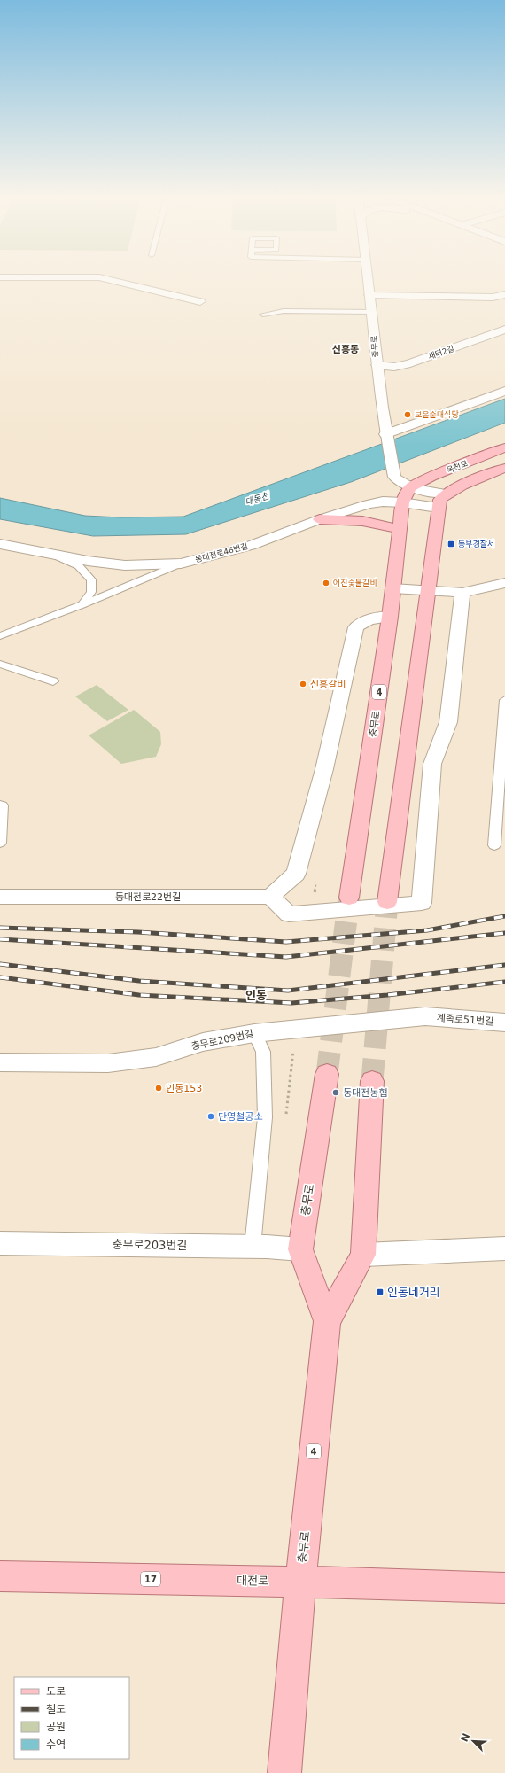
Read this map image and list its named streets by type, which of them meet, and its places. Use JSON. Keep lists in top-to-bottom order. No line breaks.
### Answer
{"streets":{"main road":["충무로","옥천로","4","17","대전로"],"street":["새터2길","동대전로46번길","동대전로22번길","계족로51번길","충무로209번길","충무로203번길"]},"crossings":[["충무로","새터2길"],["충무로","옥천로"],["충무로","동대전로46번길"],["충무로","충무로203번길"],["충무로","대전로"],["계족로51번길","충무로209번길"]],"districts":["신흥동","인동"],"water":["대동천"],"places":{"other":["보은순대식당","어진숯불갈비","신흥갈비","인동153","동대전농협","단영철공소"],"transit":["동부경찰서","인동네거리"]},"legend":["도로","철도","공원","수역"],"north":"top left"}
